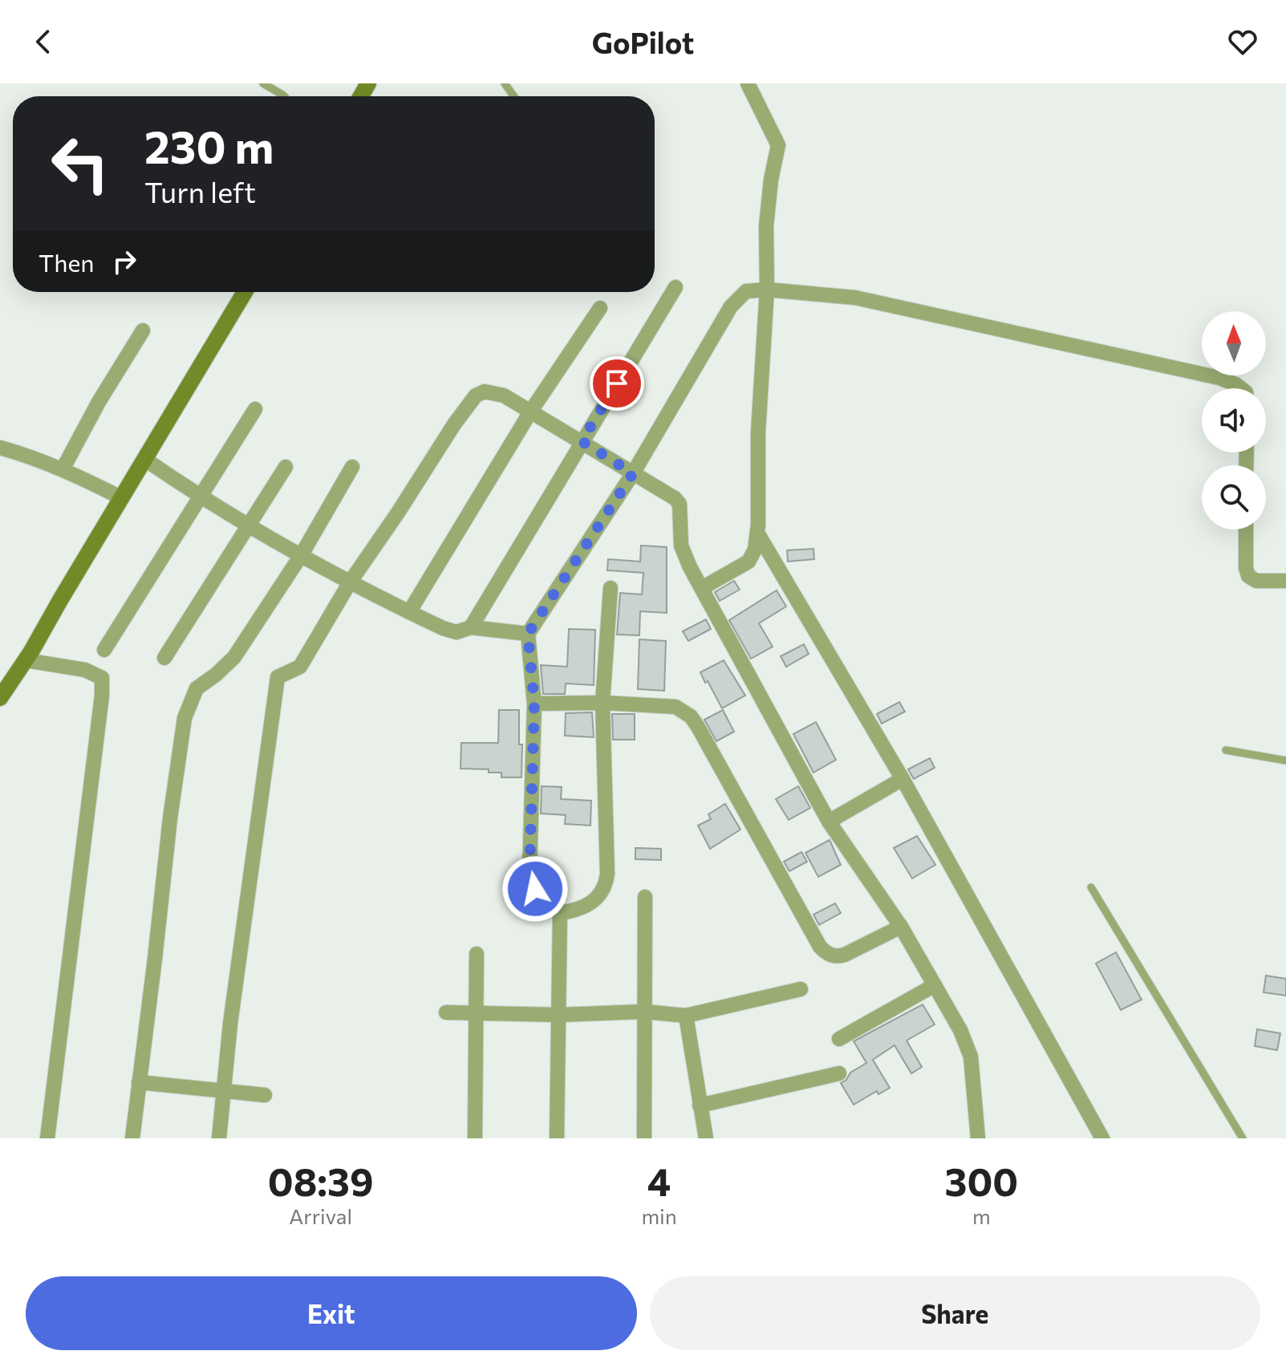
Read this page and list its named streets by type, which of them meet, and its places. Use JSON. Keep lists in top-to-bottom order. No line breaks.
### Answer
{"north":"top","page":{"header":"GoPilot","turn":["230 m","Turn left"],"then":"Then","eta":["08:39","Arrival","4","min","300","m"],"buttons":["Exit","Share"]}}
